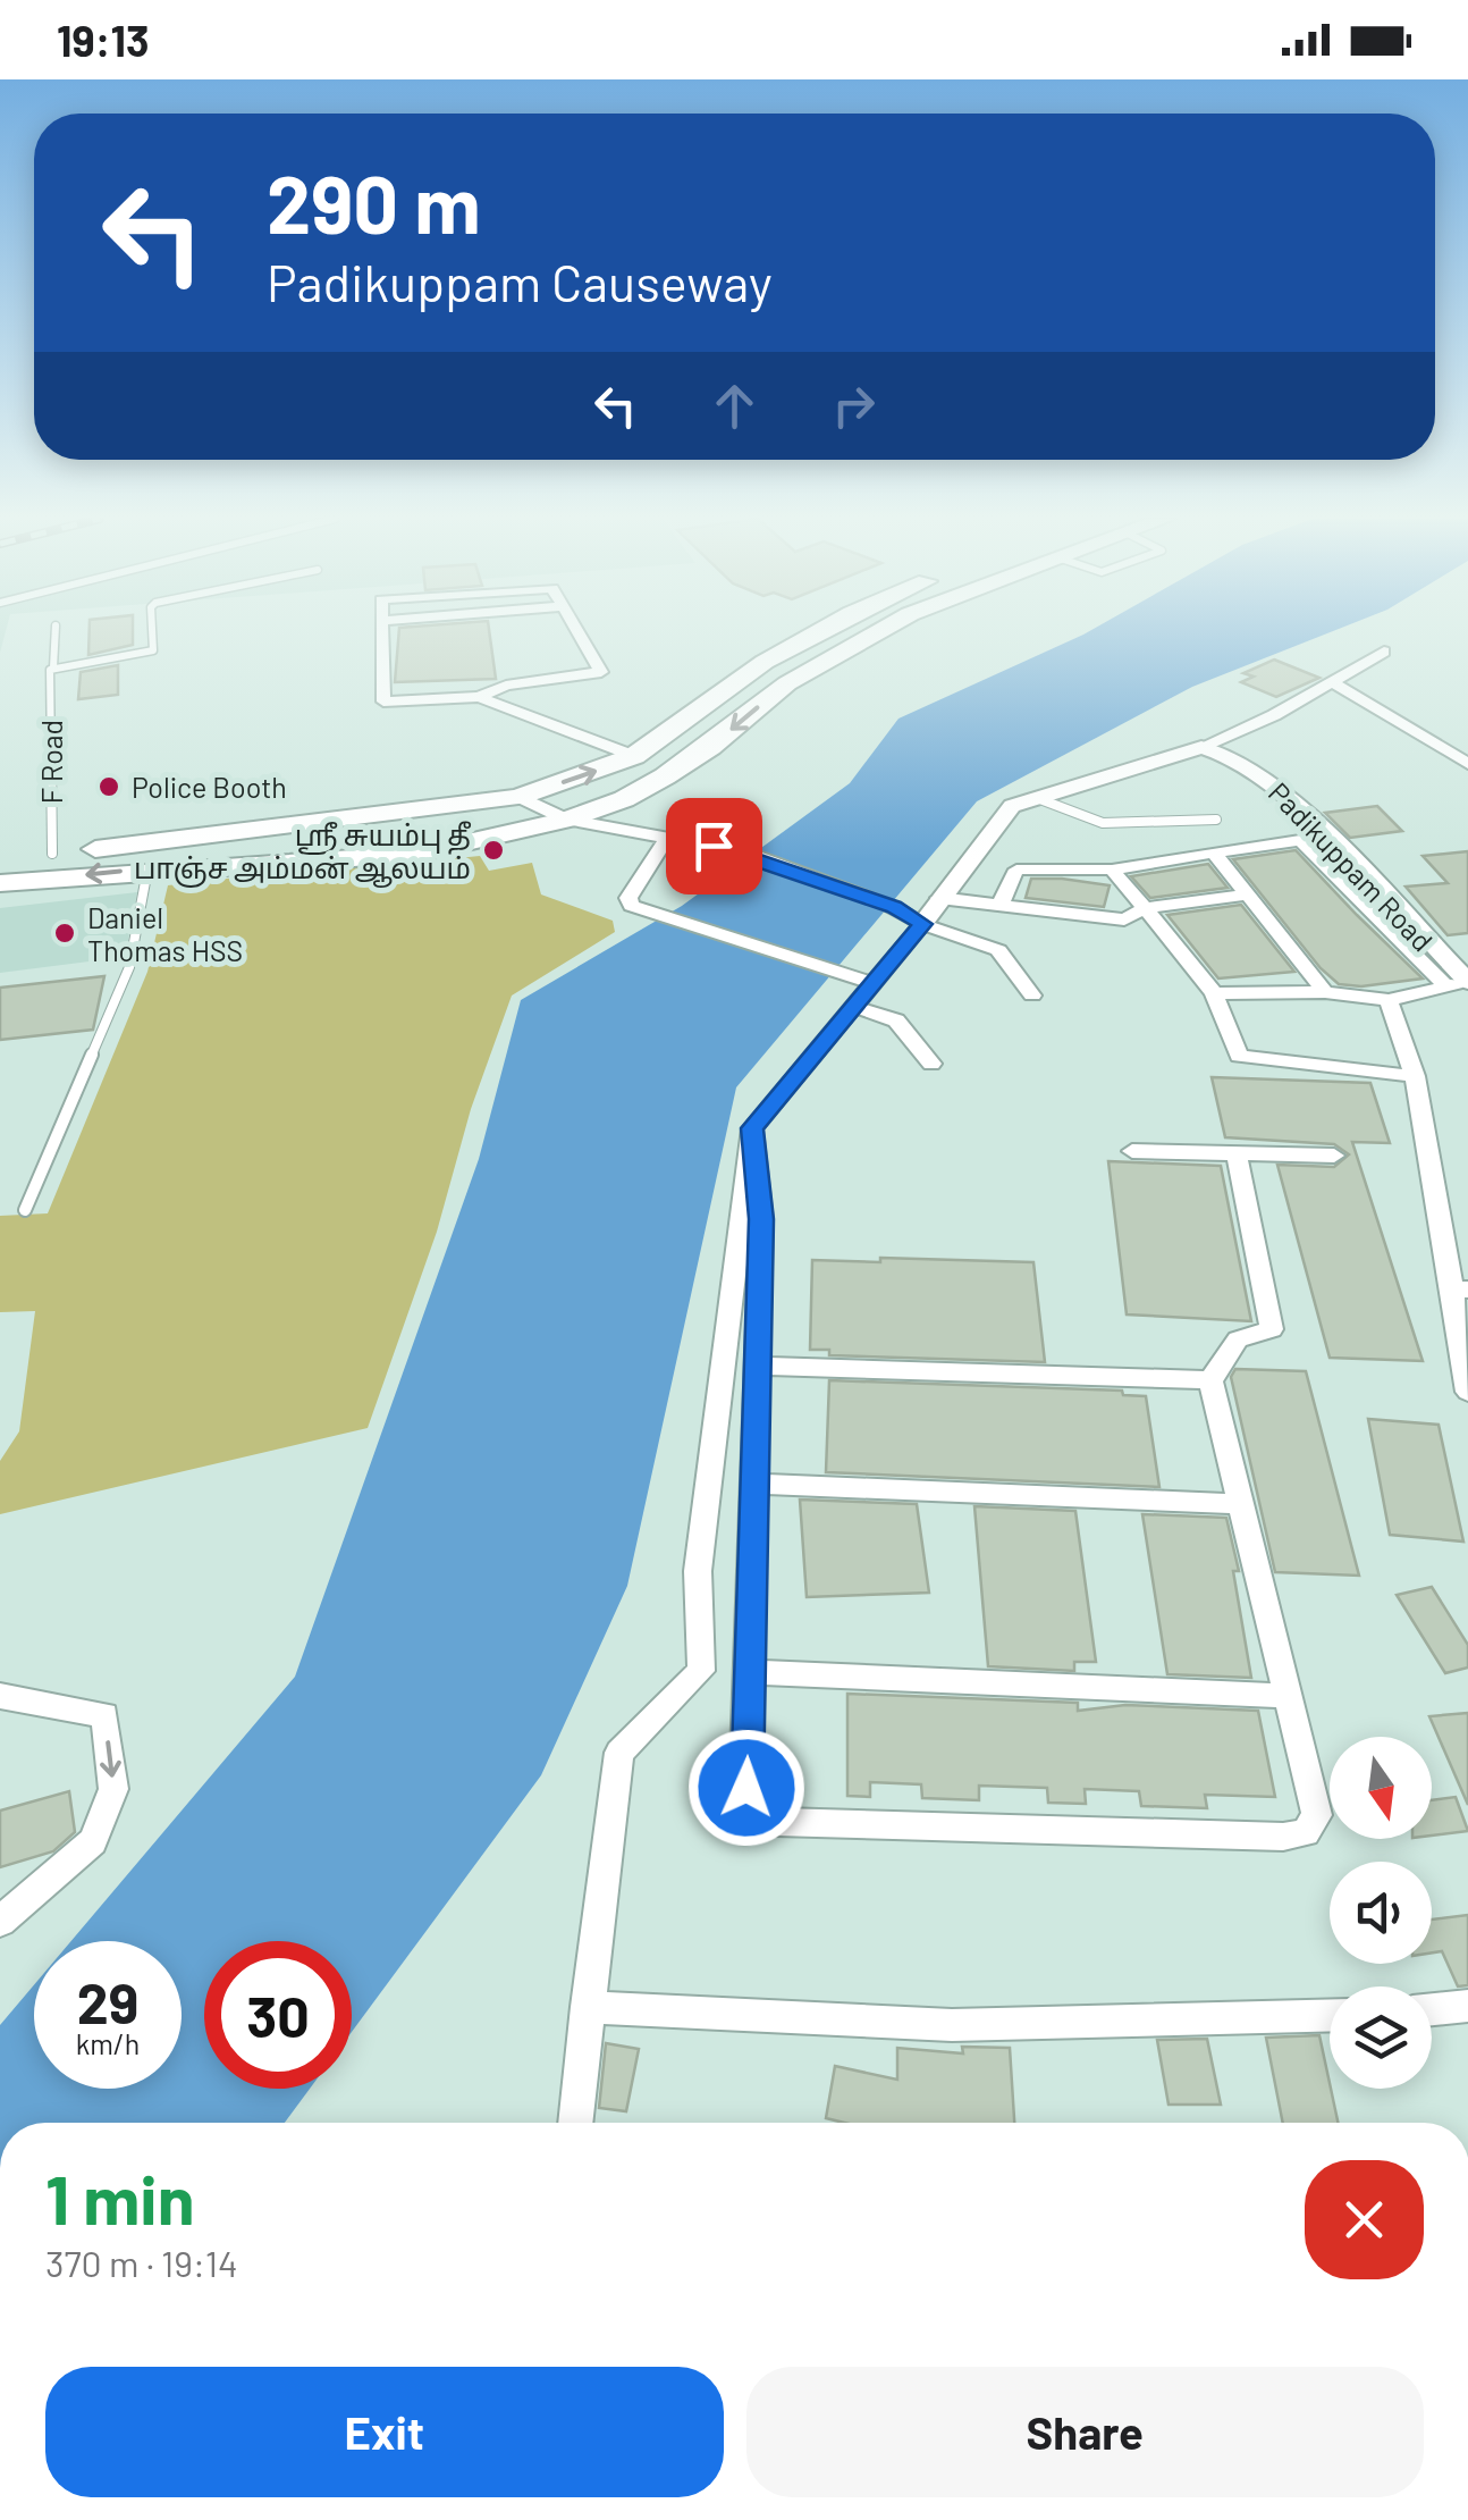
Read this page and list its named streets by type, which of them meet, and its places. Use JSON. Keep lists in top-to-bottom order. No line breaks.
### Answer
{"streets":{"street":["Padikuppam Road"],"lane":["F Road"]},"places":["Police Booth","ஶ்ரீ சுயம்பு தீ பாஞ்ச அம்மன் ஆலயம்","Daniel Thomas HSS"],"north":"bottom","page":{"status":"19:13","turn":["290 m","Padikuppam Causeway"],"speed":"29 km/h","limit":"30","heading":["1 min","370 m · 19:14"],"buttons":["Exit","Share"]}}
